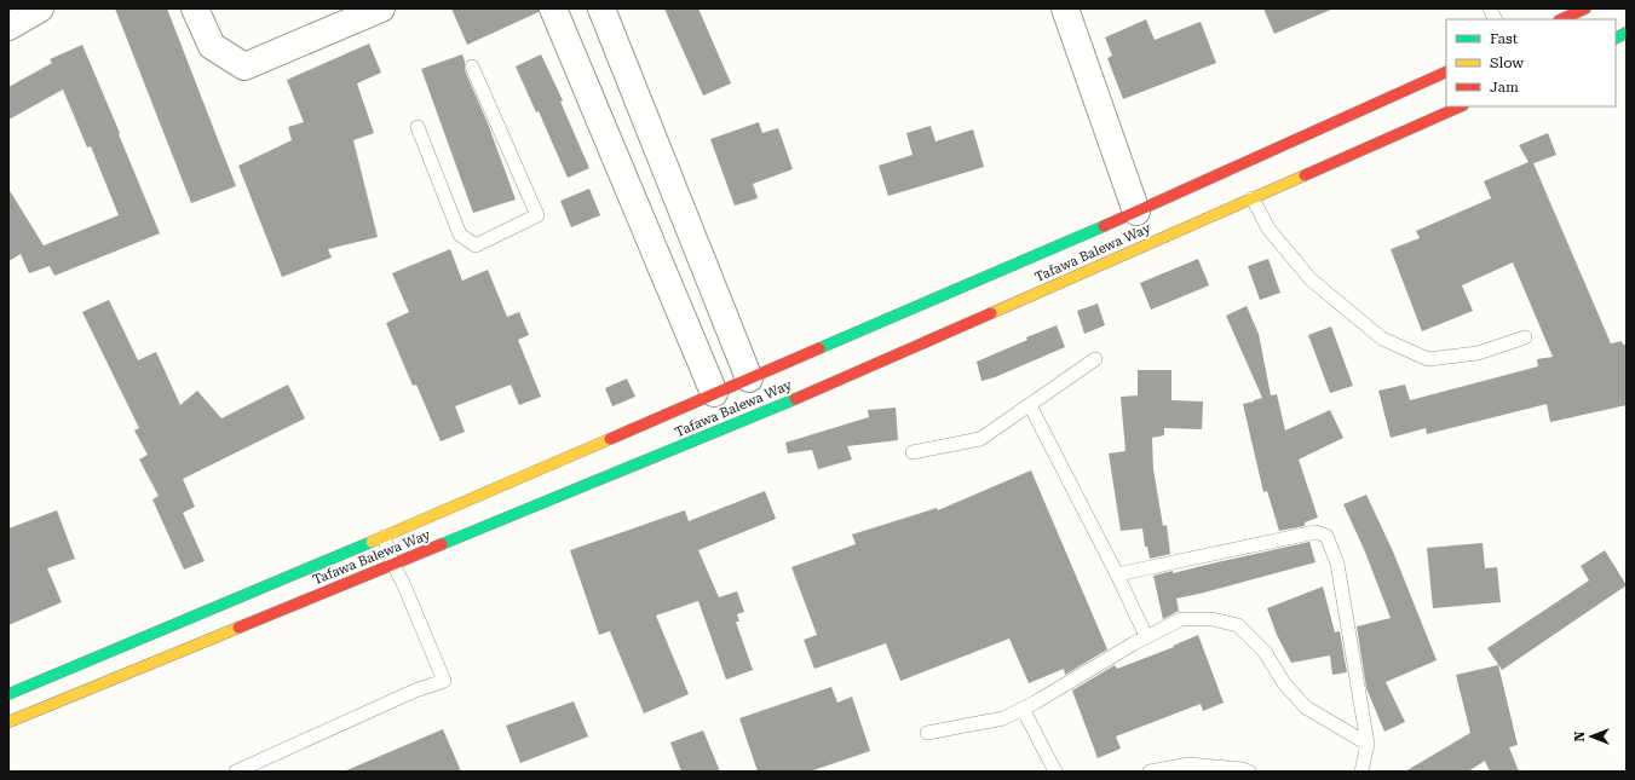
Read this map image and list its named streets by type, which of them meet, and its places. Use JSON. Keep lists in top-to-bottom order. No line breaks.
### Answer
{"streets":{"main road":["Tafawa Balewa Way"]},"legend":["Fast","Slow","Jam"],"north":"left"}
